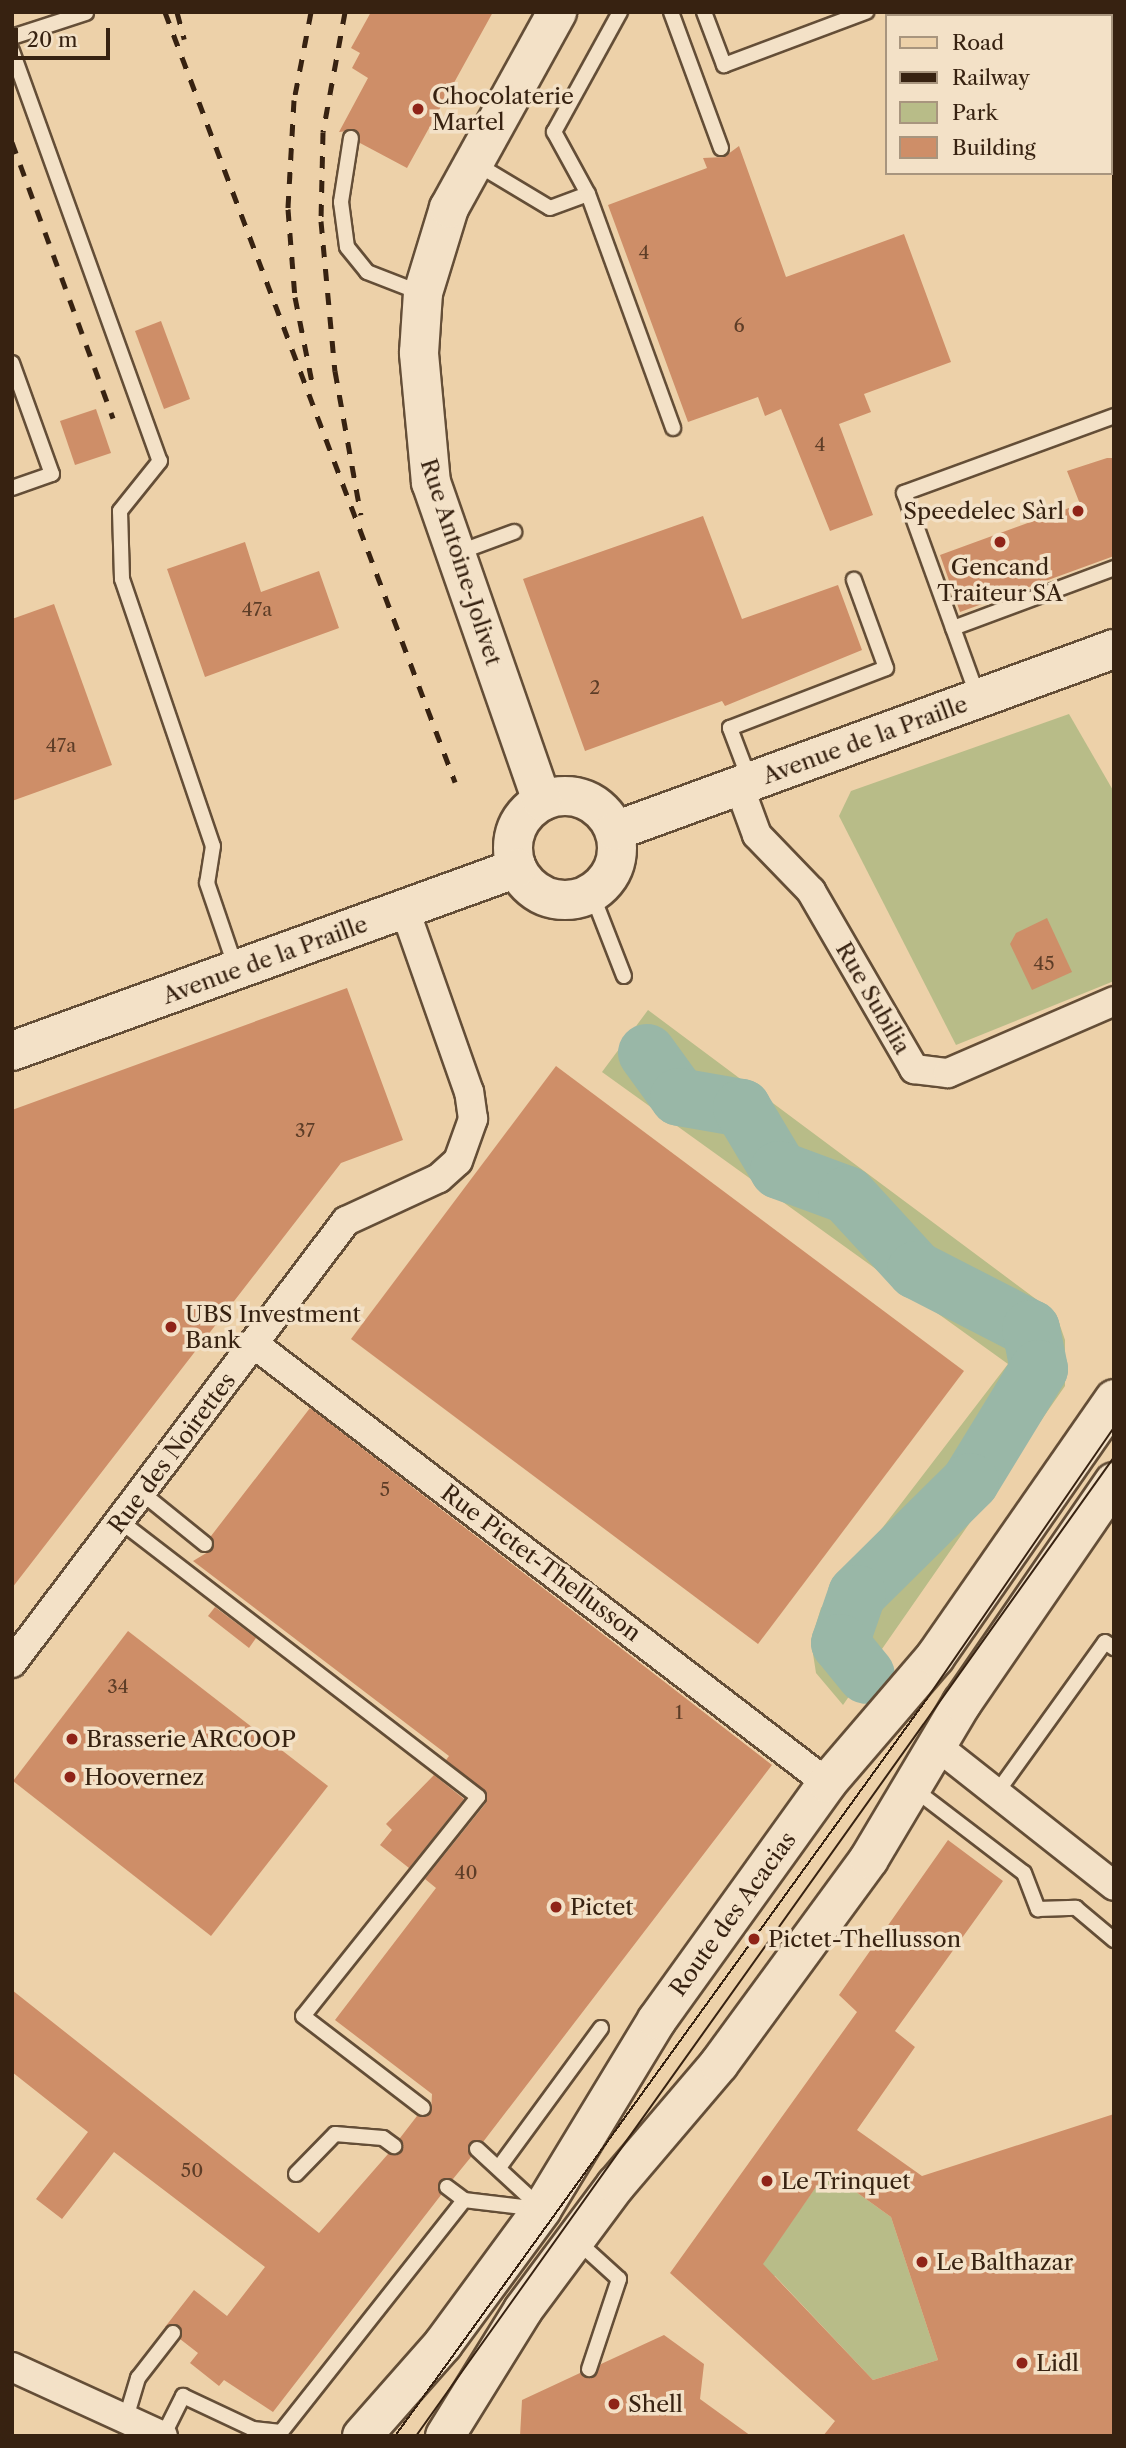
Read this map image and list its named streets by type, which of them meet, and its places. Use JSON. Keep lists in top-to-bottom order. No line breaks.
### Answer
{"streets":{"main road":["Rue Antoine-Jolivet","Avenue de la Praille","Route des Acacias"],"street":["Rue Subilia","Rue des Noirettes","Rue Pictet-Thellusson"]},"crossings":[["Rue Antoine-Jolivet","Avenue de la Praille"],["Avenue de la Praille","Rue Subilia"],["Avenue de la Praille","Rue des Noirettes"],["Rue des Noirettes","Rue Pictet-Thellusson"],["Rue Pictet-Thellusson","Route des Acacias"]],"places":["Chocolaterie Martel","Speedelec Sàrl","Gencand Traiteur SA","UBS Investment Bank","Brasserie ARCOOP","Hoovernez","Pictet","Pictet-Thellusson","Le Trinquet","Le Balthazar","Lidl","Shell"],"house_numbers":["4","6","4","47a","2","47a","45","37","5","34","1","40","50"],"legend":["Road","Railway","Park","Building"],"scale_bar":"20 m"}
